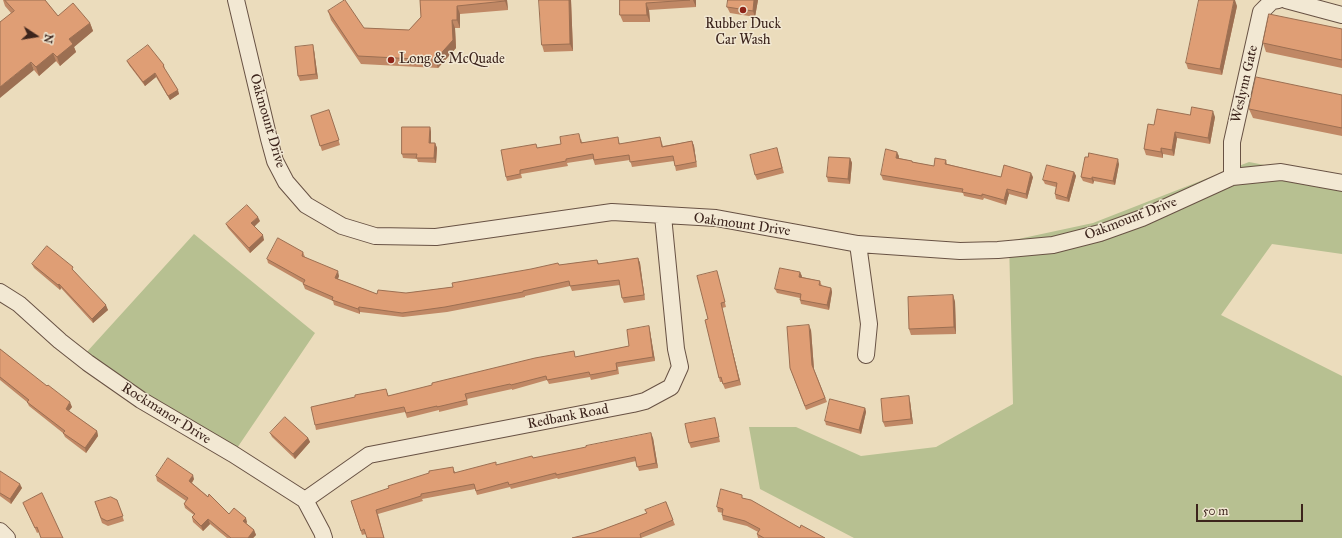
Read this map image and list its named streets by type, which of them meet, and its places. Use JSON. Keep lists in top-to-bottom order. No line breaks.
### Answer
{"streets":{"street":["Weslynn Gate","Oakmount Drive","Rockmanor Drive","Redbank Road"]},"crossings":[["Weslynn Gate","Oakmount Drive"],["Oakmount Drive","Redbank Road"],["Rockmanor Drive","Redbank Road"]],"places":["Rubber Duck Car Wash","Long & McQuade"],"scale_bar":"50 m","north":"right"}
